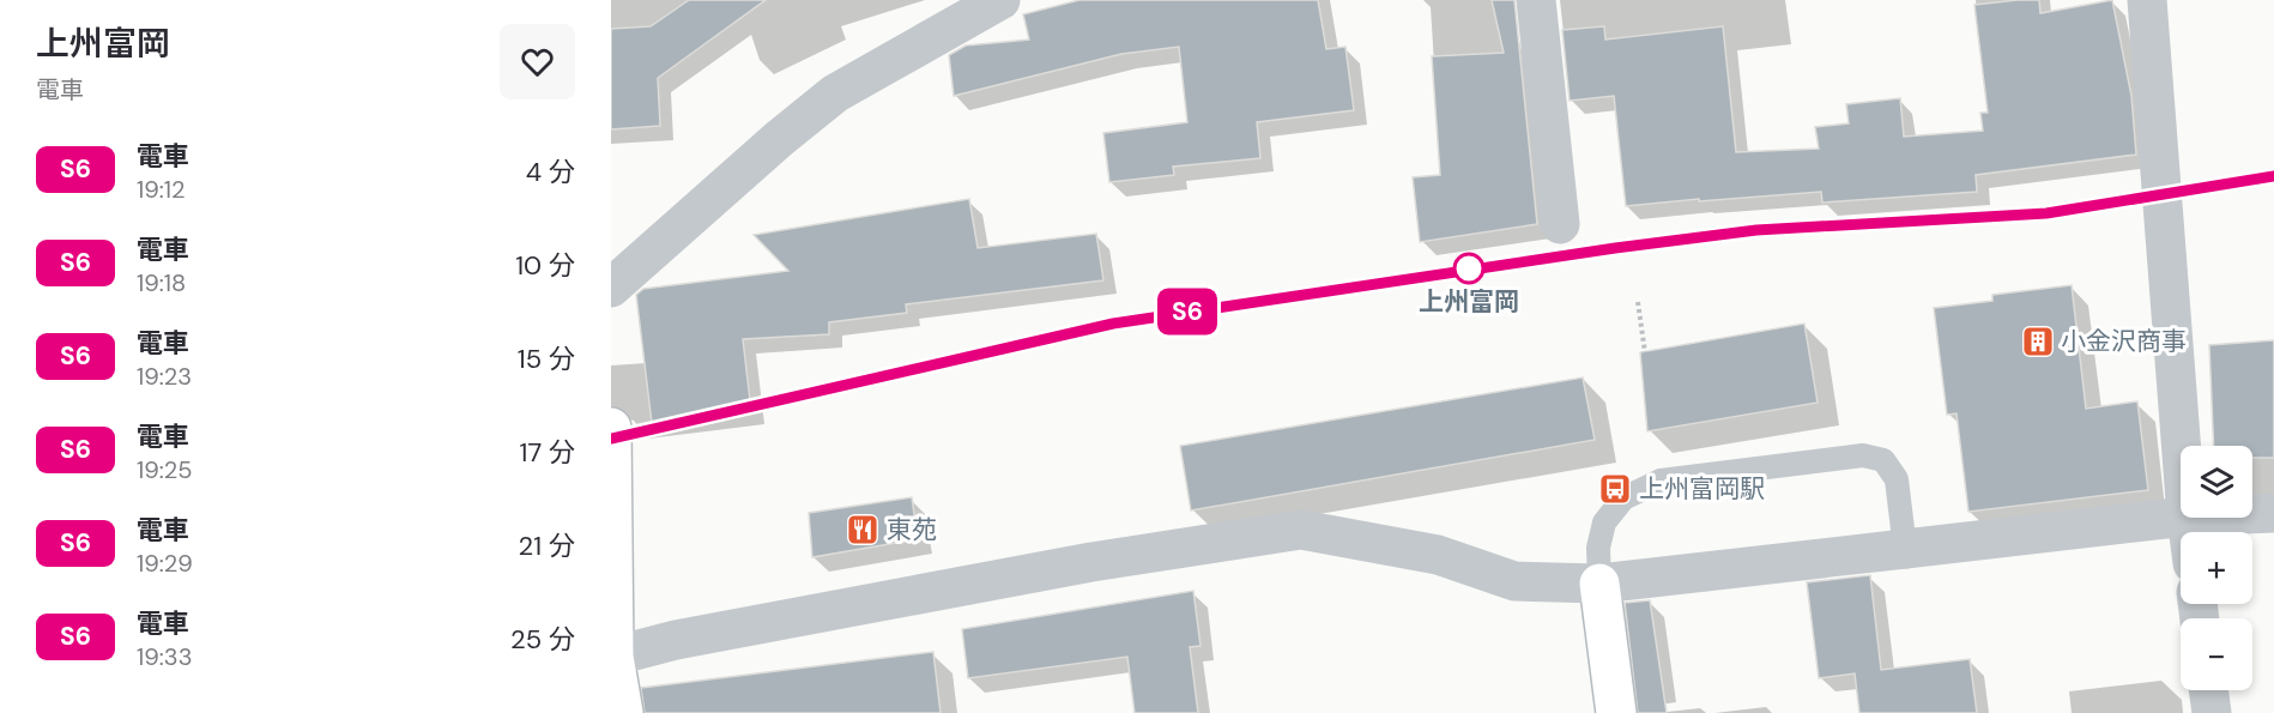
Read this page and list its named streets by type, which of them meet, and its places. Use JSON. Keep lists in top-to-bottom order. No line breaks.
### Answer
{"places":{"other":["上州富岡"],"building":["小金沢商事"],"bus stop":["上州富岡駅"],"restaurant":["東苑"]},"page":{"heading":["上州富岡","電車"],"on_map":"S6","list":[{"mark":"S6","name":"電車","note":"19:12","value":"4 分"},{"mark":"S6","name":"電車","note":"19:18","value":"10 分"},{"mark":"S6","name":"電車","note":"19:23","value":"15 分"},{"mark":"S6","name":"電車","note":"19:25","value":"17 分"},{"mark":"S6","name":"電車","note":"19:29","value":"21 分"},{"mark":"S6","name":"電車","note":"19:33","value":"25 分"}],"map_buttons":["+","−"]}}
